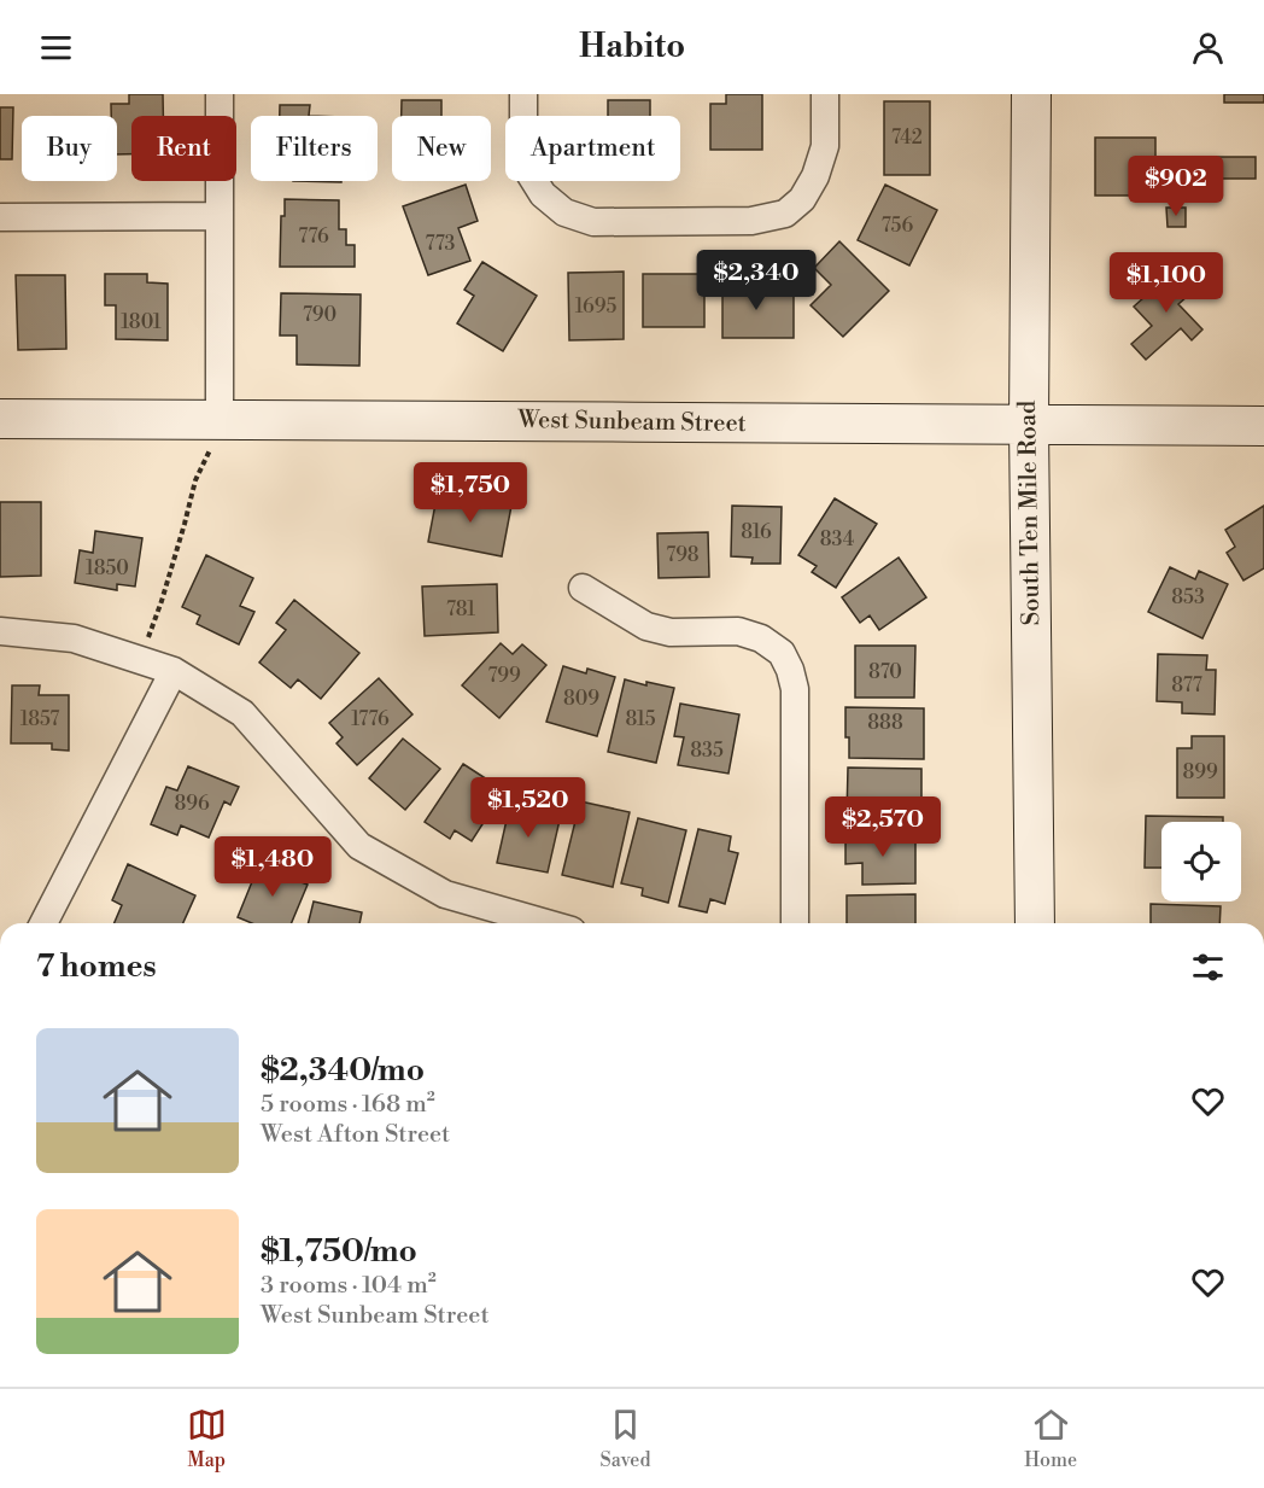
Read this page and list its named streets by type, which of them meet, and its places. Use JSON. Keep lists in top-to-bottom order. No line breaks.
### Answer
{"streets":{"street":["West Sunbeam Street","South Ten Mile Road"]},"crossings":[["West Sunbeam Street","South Ten Mile Road"]],"house_numbers":["742","756","776","773","1695","790","1801","816","834","798","1850","853","781","870","799","877","809","1857","1776","815","888","835","899","896"],"page":{"header":"Habito","chip":["Buy","Rent","Filters","New","Apartment"],"price":["$902","$2,340","$1,100","$1,750","$1,520","$2,570","$1,480"],"heading":"7 homes","list":[{"name":"$2,340/mo","note":"5 rooms · 168 m² · West Afton Street"},{"name":"$1,750/mo","note":"3 rooms · 104 m² · West Sunbeam Street"}],"tabs":["Map","Saved","Home"]}}
